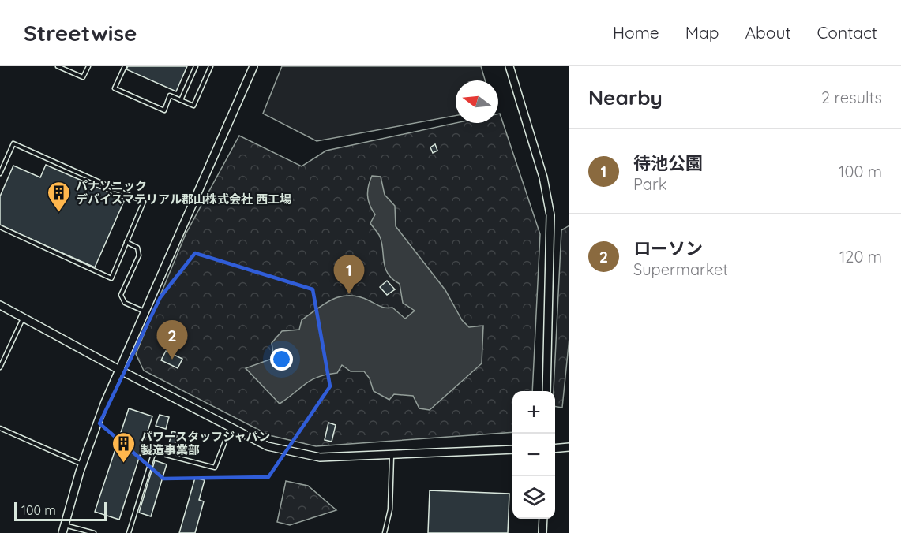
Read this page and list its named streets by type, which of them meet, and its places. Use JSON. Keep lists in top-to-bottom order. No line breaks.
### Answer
{"places":{"building":["パナソニック デバイスマテリアル郡山株式会社 西工場","パワースタッフジャパン 製造事業部"]},"scale_bar":"100 m","north":"left","page":{"header":"Streetwise","nav":["Home","Map","About","Contact"],"heading":["Nearby","2 results"],"list":[{"mark":"1","name":"待池公園","note":"Park","value":"100 m"},{"mark":"2","name":"ローソン","note":"Supermarket","value":"120 m"}],"pins":["1","2"],"map_buttons":["+","−"],"scale":"100 m"}}
